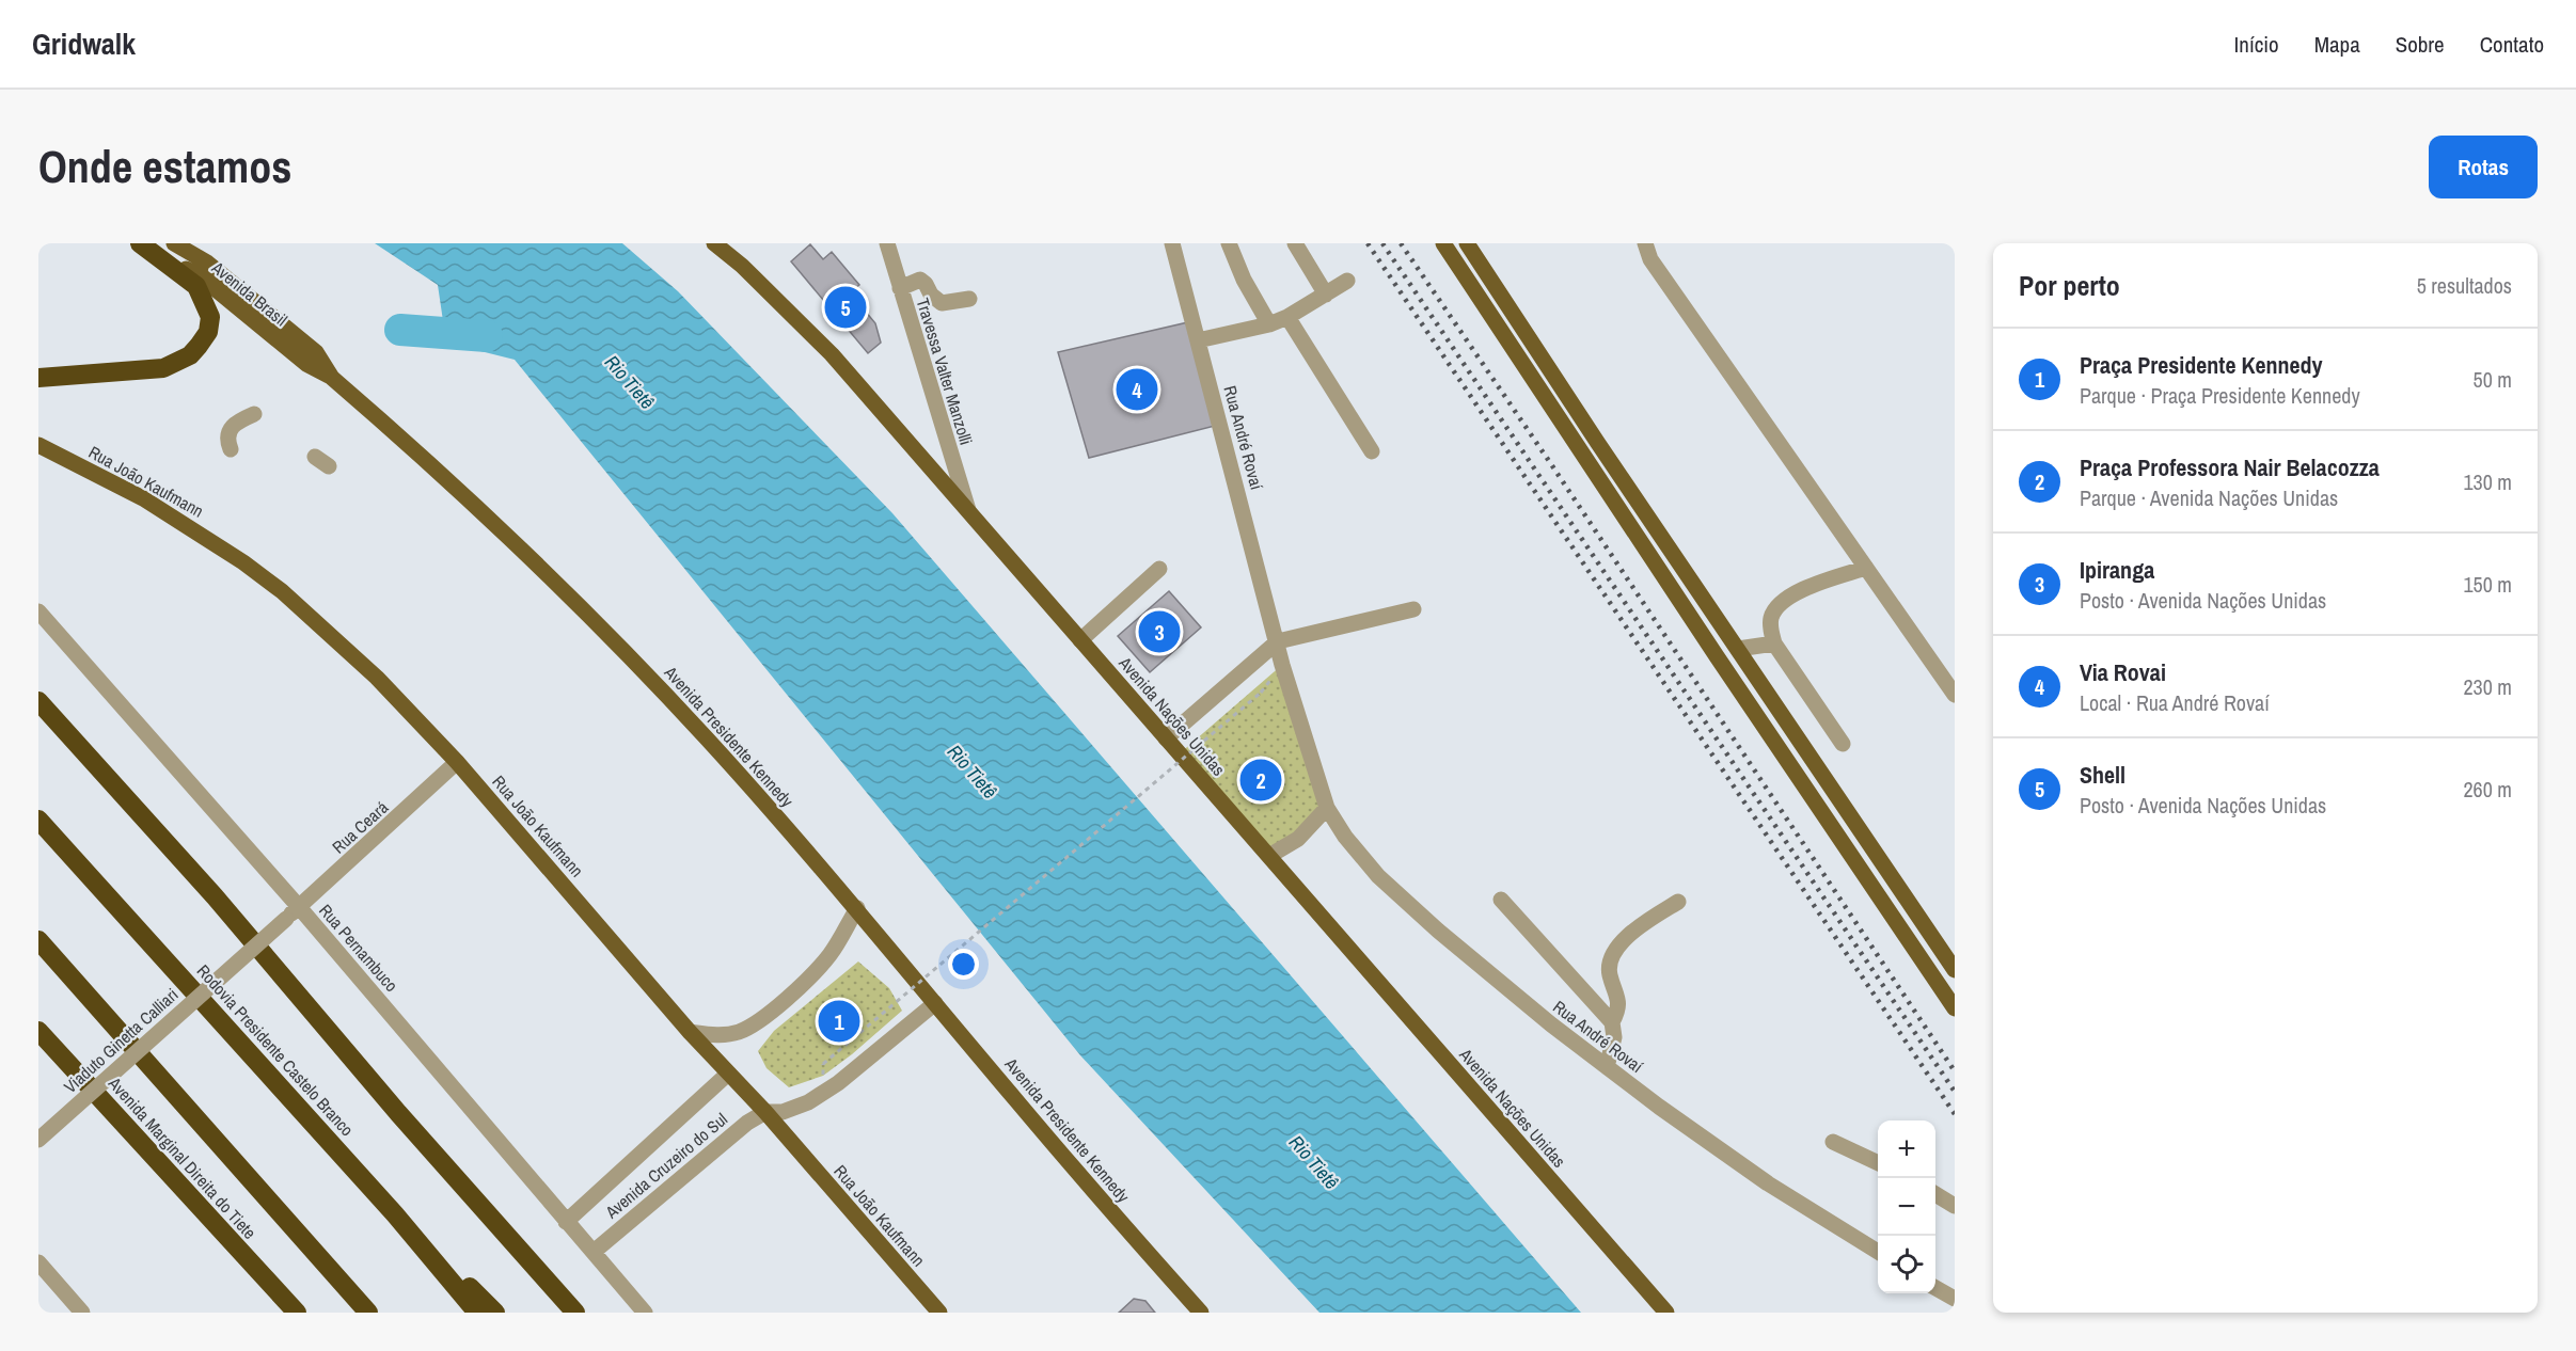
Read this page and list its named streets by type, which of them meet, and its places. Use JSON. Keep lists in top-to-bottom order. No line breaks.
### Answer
{"streets":{"highway":["Rodovia Presidente Castelo Branco","Avenida Marginal Direita do Tiete"],"main road":["Avenida Brasil","Rua João Kaufmann","Avenida Nações Unidas","Avenida Presidente Kennedy"],"street":["Travessa Valter Manzolli","Rua André Rovaí","Rua Ceará","Rua Pernambuco","Viaduto Ginetta Calliari","Avenida Cruzeiro do Sul"]},"crossings":[["Avenida Brasil","Avenida Presidente Kennedy"],["Travessa Valter Manzolli","Avenida Nações Unidas"],["Rua João Kaufmann","Rua Ceará"],["Rua João Kaufmann","Avenida Cruzeiro do Sul"],["Rua Ceará","Rua Pernambuco"],["Rua Ceará","Viaduto Ginetta Calliari"],["Rua Pernambuco","Avenida Cruzeiro do Sul"]],"water":["Rio Tietê"],"page":{"header":"Gridwalk","nav":["Início","Mapa","Sobre","Contato"],"buttons":"Rotas","title":"Onde estamos","heading":["Por perto","5 resultados"],"pins":["5","4","3","2","1"],"list":[{"mark":"1","name":"Praça Presidente Kennedy","note":"Parque · Praça Presidente Kennedy","value":"50 m"},{"mark":"2","name":"Praça Professora Nair Belacozza","note":"Parque · Avenida Nações Unidas","value":"130 m"},{"mark":"3","name":"Ipiranga","note":"Posto · Avenida Nações Unidas","value":"150 m"},{"mark":"4","name":"Via Rovai","note":"Local · Rua André Rovaí","value":"230 m"},{"mark":"5","name":"Shell","note":"Posto · Avenida Nações Unidas","value":"260 m"}],"map_buttons":["+","−"]}}
